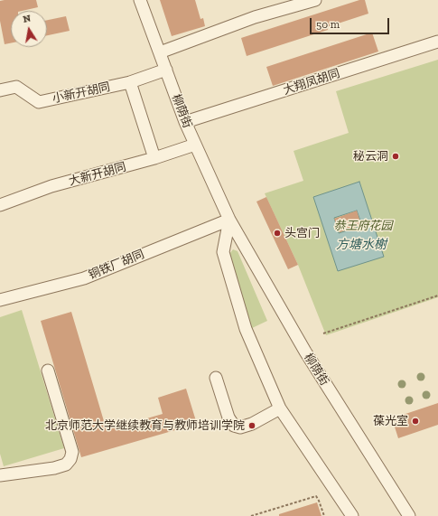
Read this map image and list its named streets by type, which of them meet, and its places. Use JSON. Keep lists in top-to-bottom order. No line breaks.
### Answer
{"streets":{"street":["大翔凤胡同","小新开胡同","柳荫街","大新开胡同","铜铁厂胡同"]},"crossings":[["大翔凤胡同","柳荫街"],["小新开胡同","柳荫街"],["柳荫街","大新开胡同"],["柳荫街","铜铁厂胡同"]],"water":["方塘水榭"],"parks":["恭王府花园"],"places":["秘云洞","头宫门","葆光室","北京师范大学继续教育与教师培训学院"],"scale_bar":"50 m","north":"top"}
